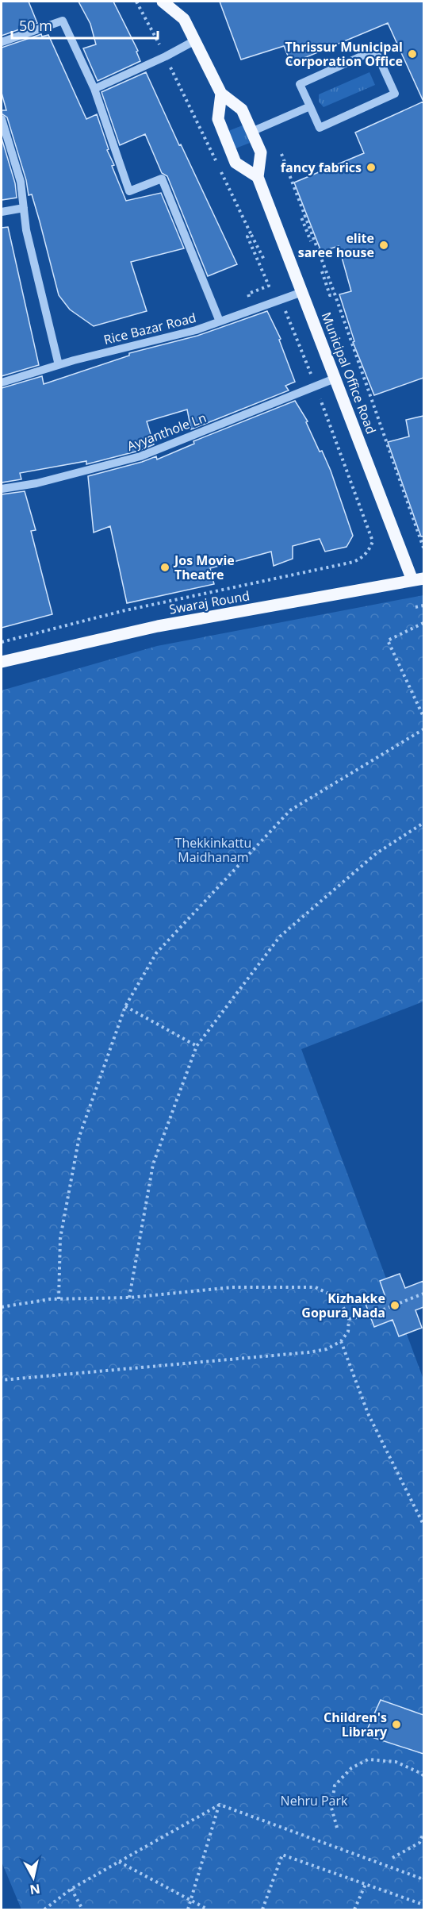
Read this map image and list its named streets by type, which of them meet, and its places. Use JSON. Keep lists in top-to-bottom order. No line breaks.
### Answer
{"streets":{"main road":["Municipal Office Road","Swaraj Round"],"street":["Rice Bazar Road","Ayyanthole Ln"]},"crossings":[["Rice Bazar Road","Municipal Office Road"],["Municipal Office Road","Ayyanthole Ln"],["Municipal Office Road","Swaraj Round"]],"parks":["Thekkinkattu Maidhanam","Nehru Park"],"places":["Thrissur Municipal Corporation Office","fancy fabrics","elite saree house","Jos Movie Theatre","Kizhakke Gopura Nada","Children's Library"],"scale_bar":"50 m","north":"bottom"}
